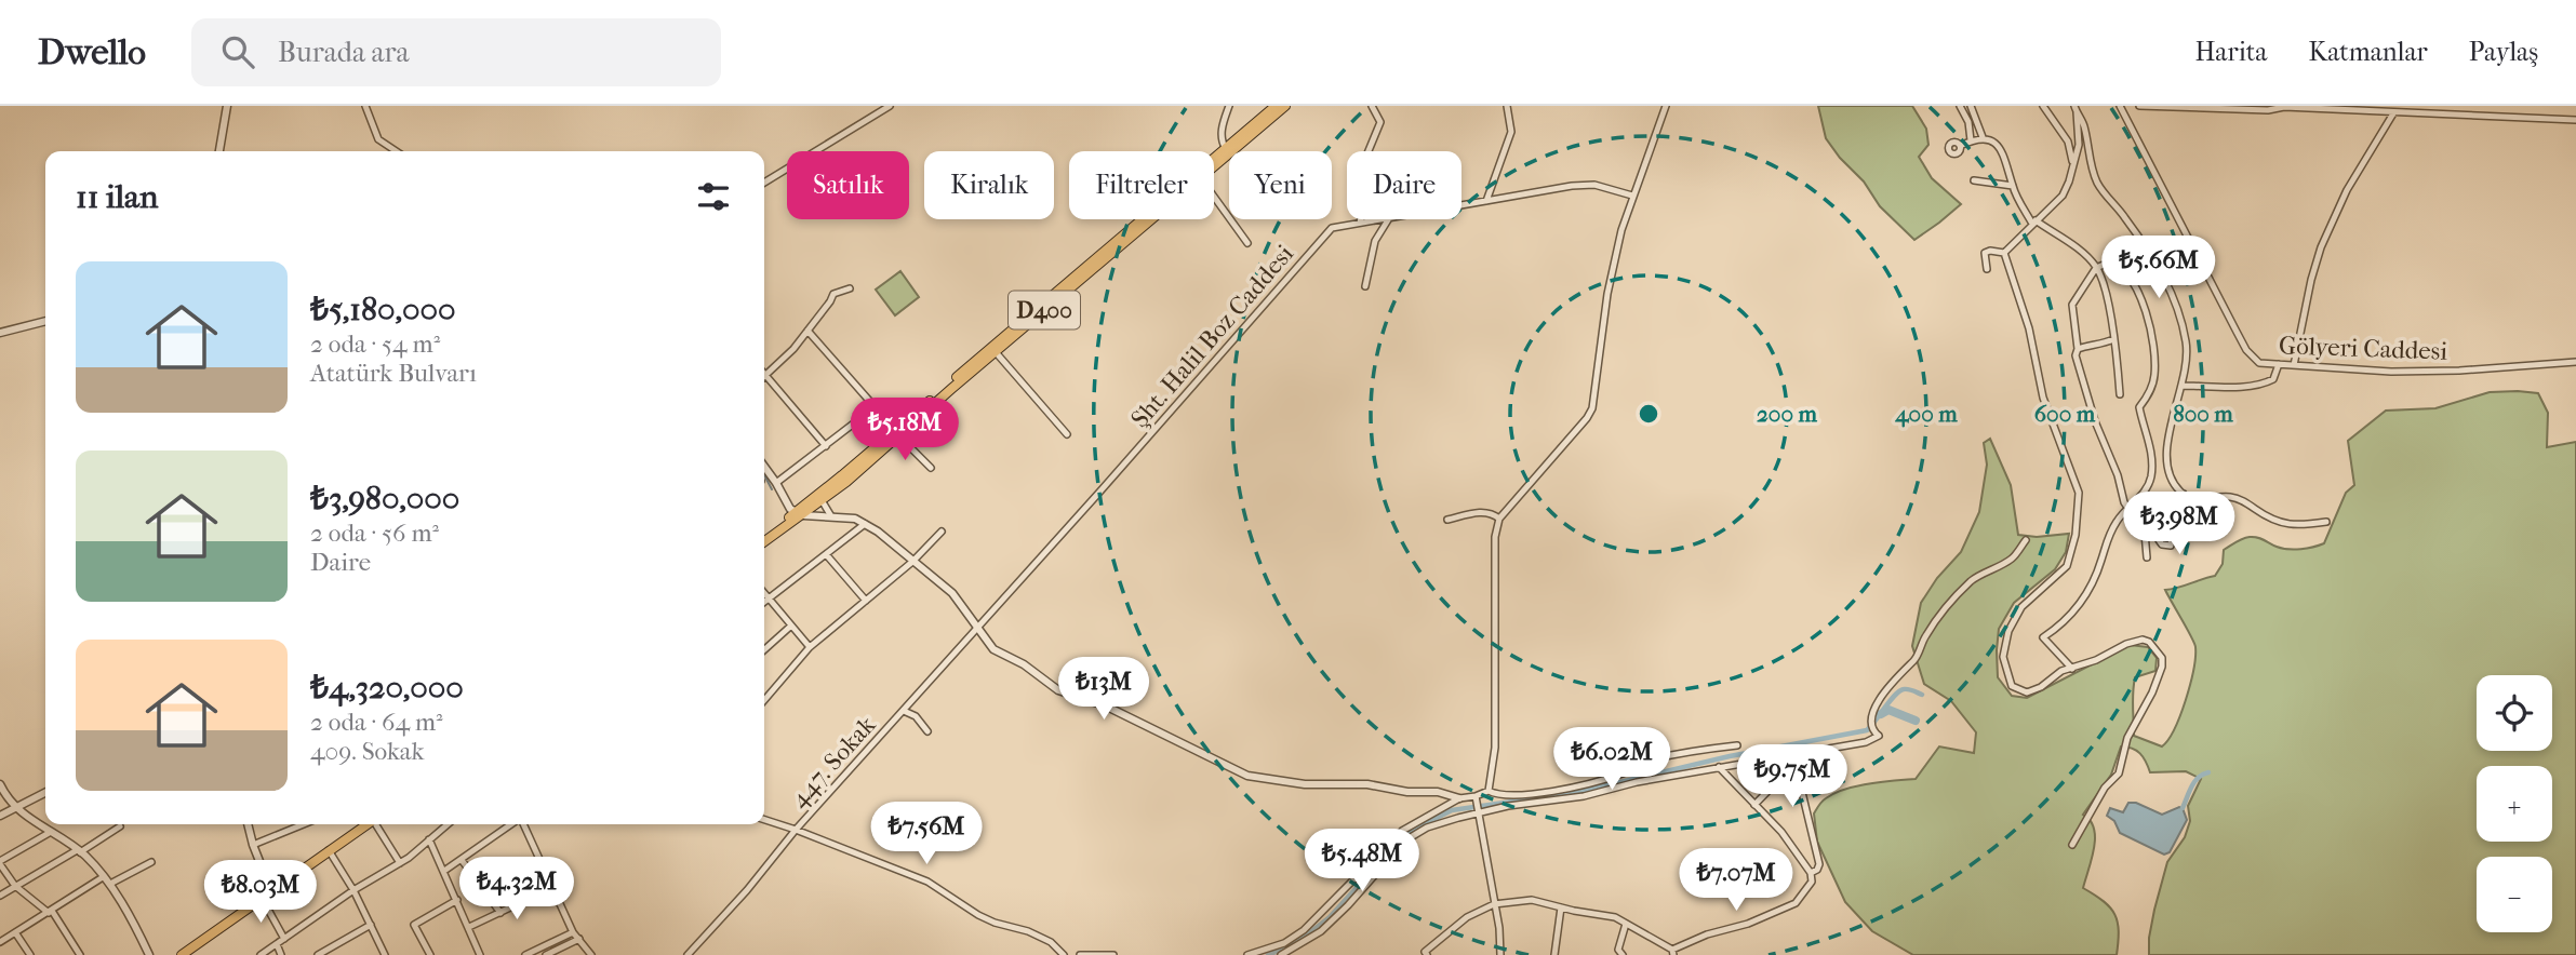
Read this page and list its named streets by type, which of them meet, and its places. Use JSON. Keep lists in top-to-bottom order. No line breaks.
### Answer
{"streets":{"main road":["D400"],"street":["Şht. Halil Boz Caddesi","Gölyeri Caddesi","447. Sokak"]},"crossings":[["Şht. Halil Boz Caddesi","447. Sokak"]],"page":{"header":"Dwello","search":"Burada ara","nav":["Harita","Katmanlar","Paylaş"],"chip":["Satılık","Kiralık","Filtreler","Yeni","Daire"],"heading":"11 ilan","price":["₺5.66M","₺5.18M","₺3.98M","₺13M","₺6.02M","₺9.75M","₺7.56M","₺5.48M","₺7.07M","₺4.32M","₺8.03M"],"list":[{"name":"₺5,180,000","note":"2 oda · 54 m² · Atatürk Bulvarı"},{"name":"₺3,980,000","note":"2 oda · 56 m² · Daire"},{"name":"₺4,320,000","note":"2 oda · 64 m² · 409. Sokak"}],"map_buttons":["+","−"]},"rings":["200 m","400 m","600 m","800 m"]}
